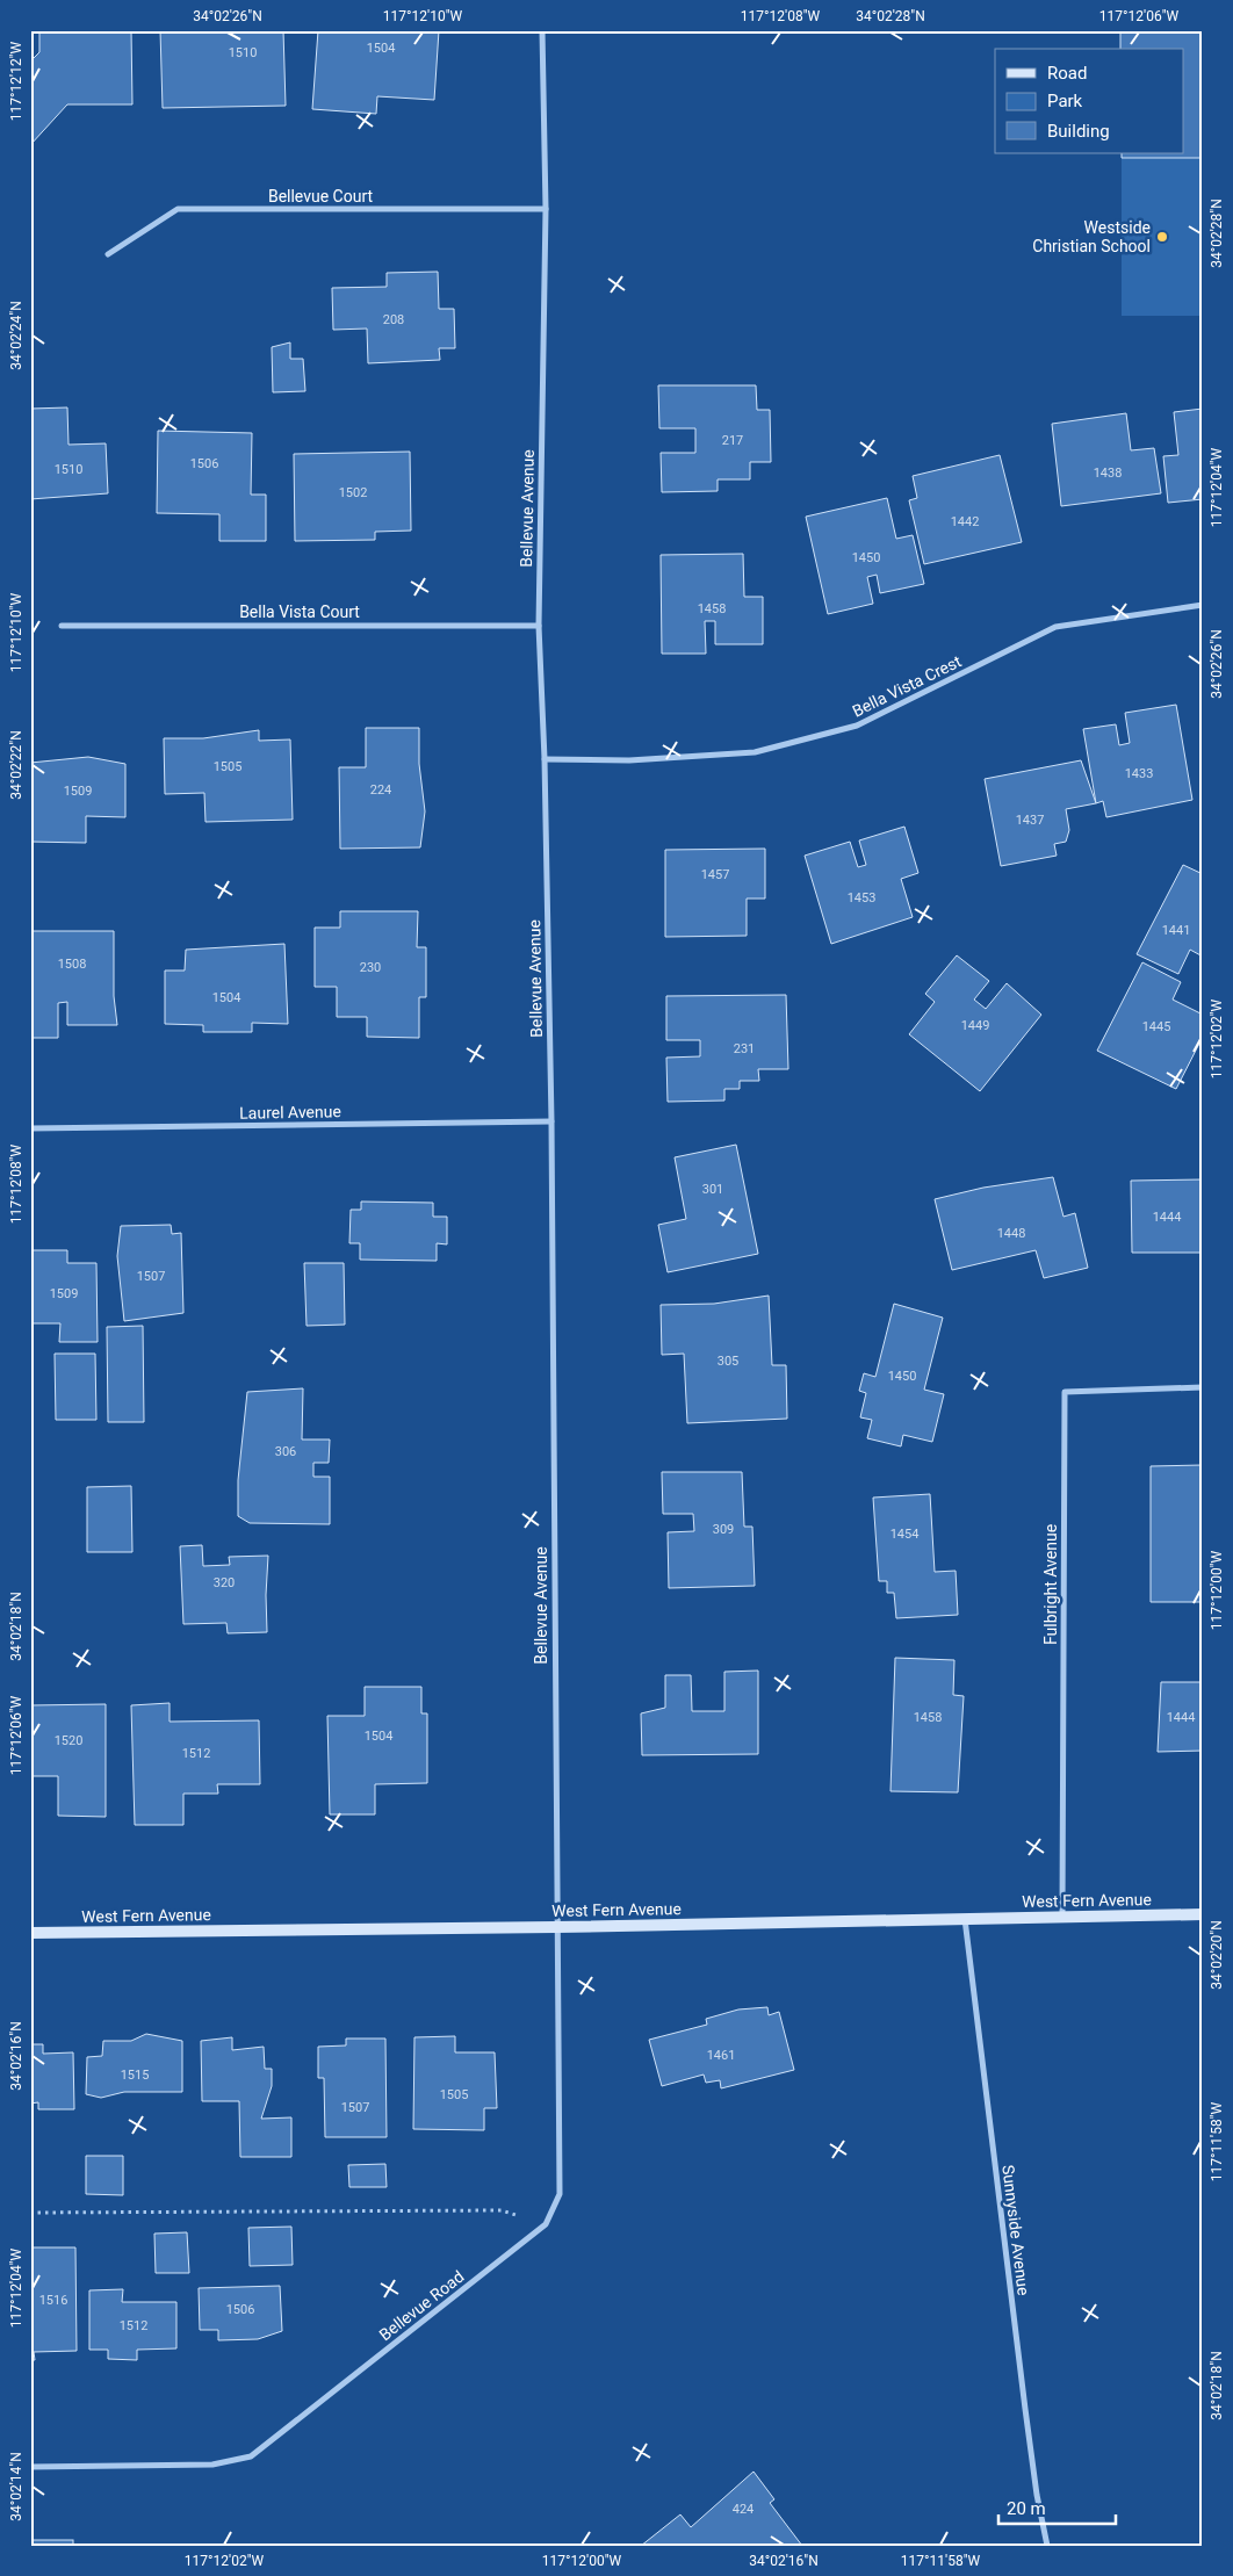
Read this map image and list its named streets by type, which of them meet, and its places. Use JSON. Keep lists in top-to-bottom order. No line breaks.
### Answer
{"streets":{"street":["Bellevue Court","Bellevue Avenue","Bella Vista Court","Bella Vista Crest","Laurel Avenue","Fulbright Avenue","West Fern Avenue","Sunnyside Avenue","Bellevue Road"]},"crossings":[["Bellevue Court","Bellevue Avenue"],["Bellevue Avenue","Bella Vista Court"],["Bellevue Avenue","Bella Vista Crest"],["Bellevue Avenue","Laurel Avenue"],["Bellevue Avenue","West Fern Avenue"],["Bellevue Avenue","Bellevue Road"],["Fulbright Avenue","West Fern Avenue"],["West Fern Avenue","Sunnyside Avenue"],["West Fern Avenue","Bellevue Road"]],"places":["Westside Christian School"],"house_numbers":["1504","1510","208","217","1506","1510","1438","1502","1442","1450","1458","1505","1433","224","1509","1437","1457","1453","1441","1508","230","1504","1449","1445","231","301","1444","1448","1507","1509","305","1450","306","309","1454","320","1458","1444","1504","1520","1512","1461","1515","1505","1507","1516","1506","1512","424"],"legend":["Road","Park","Building"],"scale_bar":"20 m","coordinates":["34°02'26\"N","117°12'10\"W","117°12'08\"W","34°02'28\"N","117°12'06\"W","117°12'12\"W","34°02'24\"N","117°12'04\"W","34°02'22\"N","117°12'02\"W","117°12'00\"W","34°02'18\"N","34°02'20\"N","34°02'16\"N","117°11'58\"W","34°02'14\"N"]}
